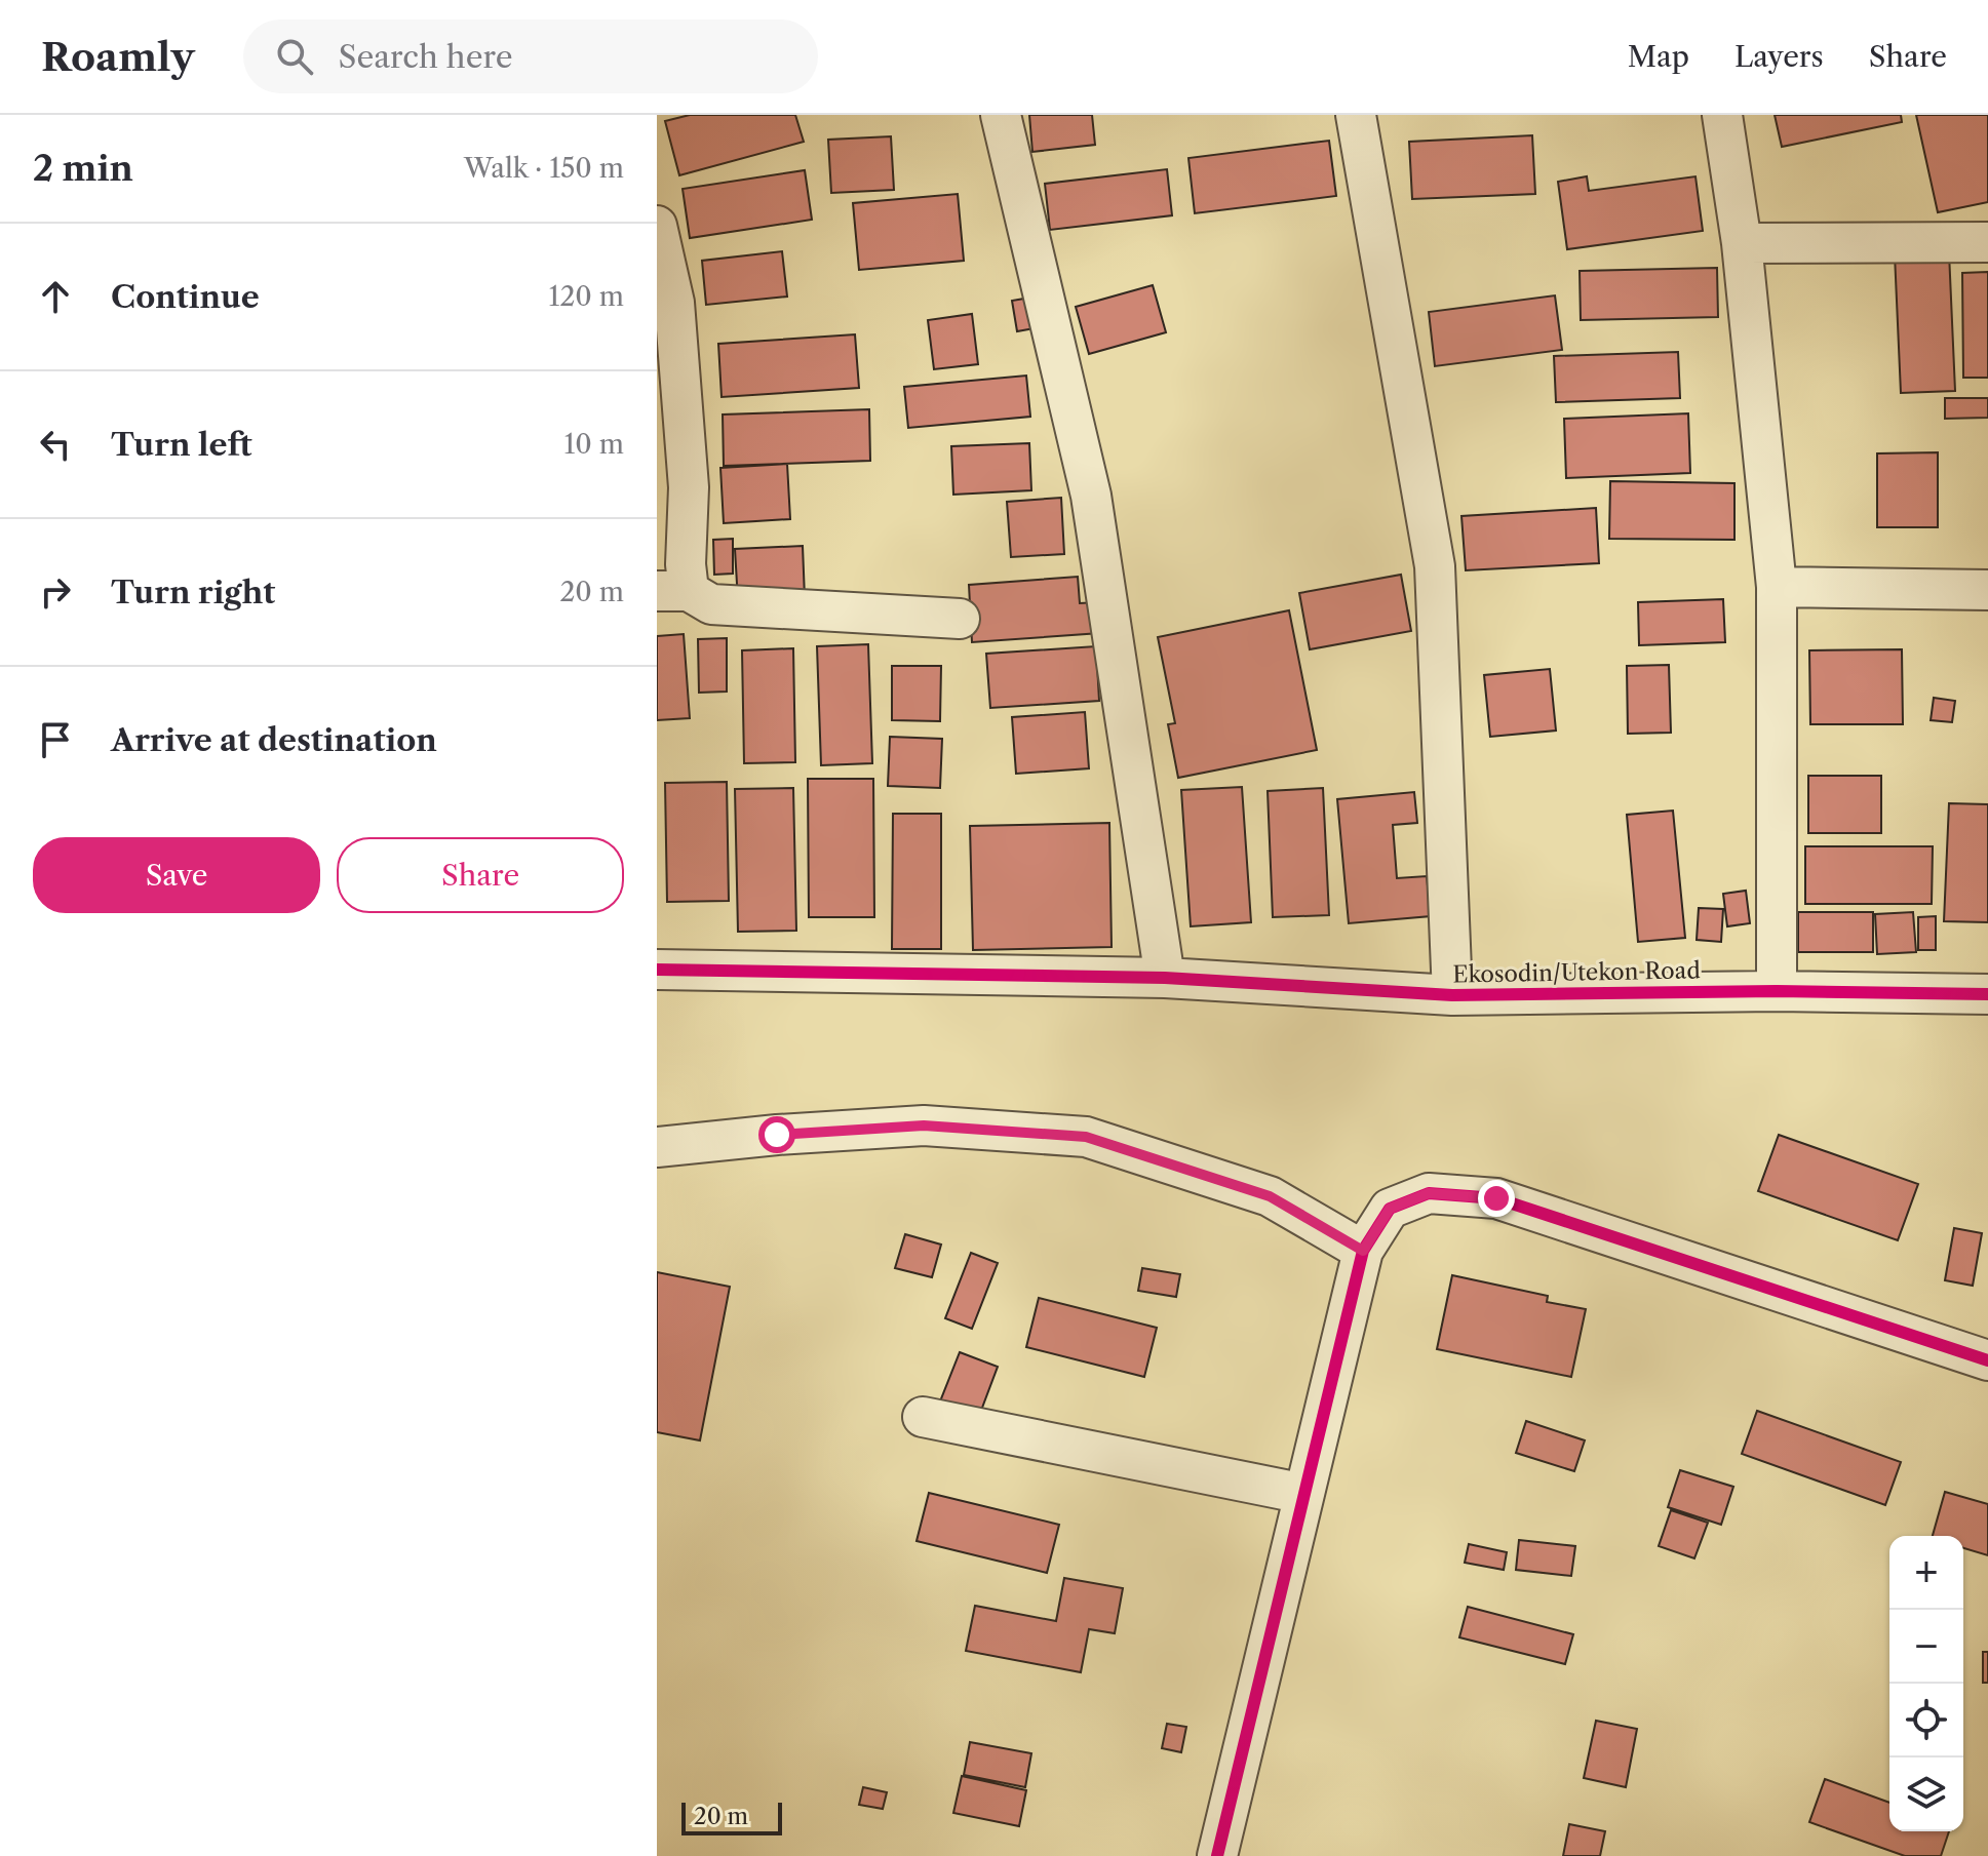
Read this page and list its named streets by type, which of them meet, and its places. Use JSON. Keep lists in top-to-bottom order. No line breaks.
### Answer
{"streets":{"street":["Ekosodin/Utekon Road"]},"scale_bar":"20 m","page":{"header":"Roamly","search":"Search here","nav":["Map","Layers","Share"],"heading":["2 min","Walk · 150 m"],"list":[["Continue","120 m"],["Turn left","10 m"],["Turn right","20 m"],"Arrive at destination"],"buttons":["Save","Share"],"map_buttons":["+","−"],"scale":"20 m"}}
